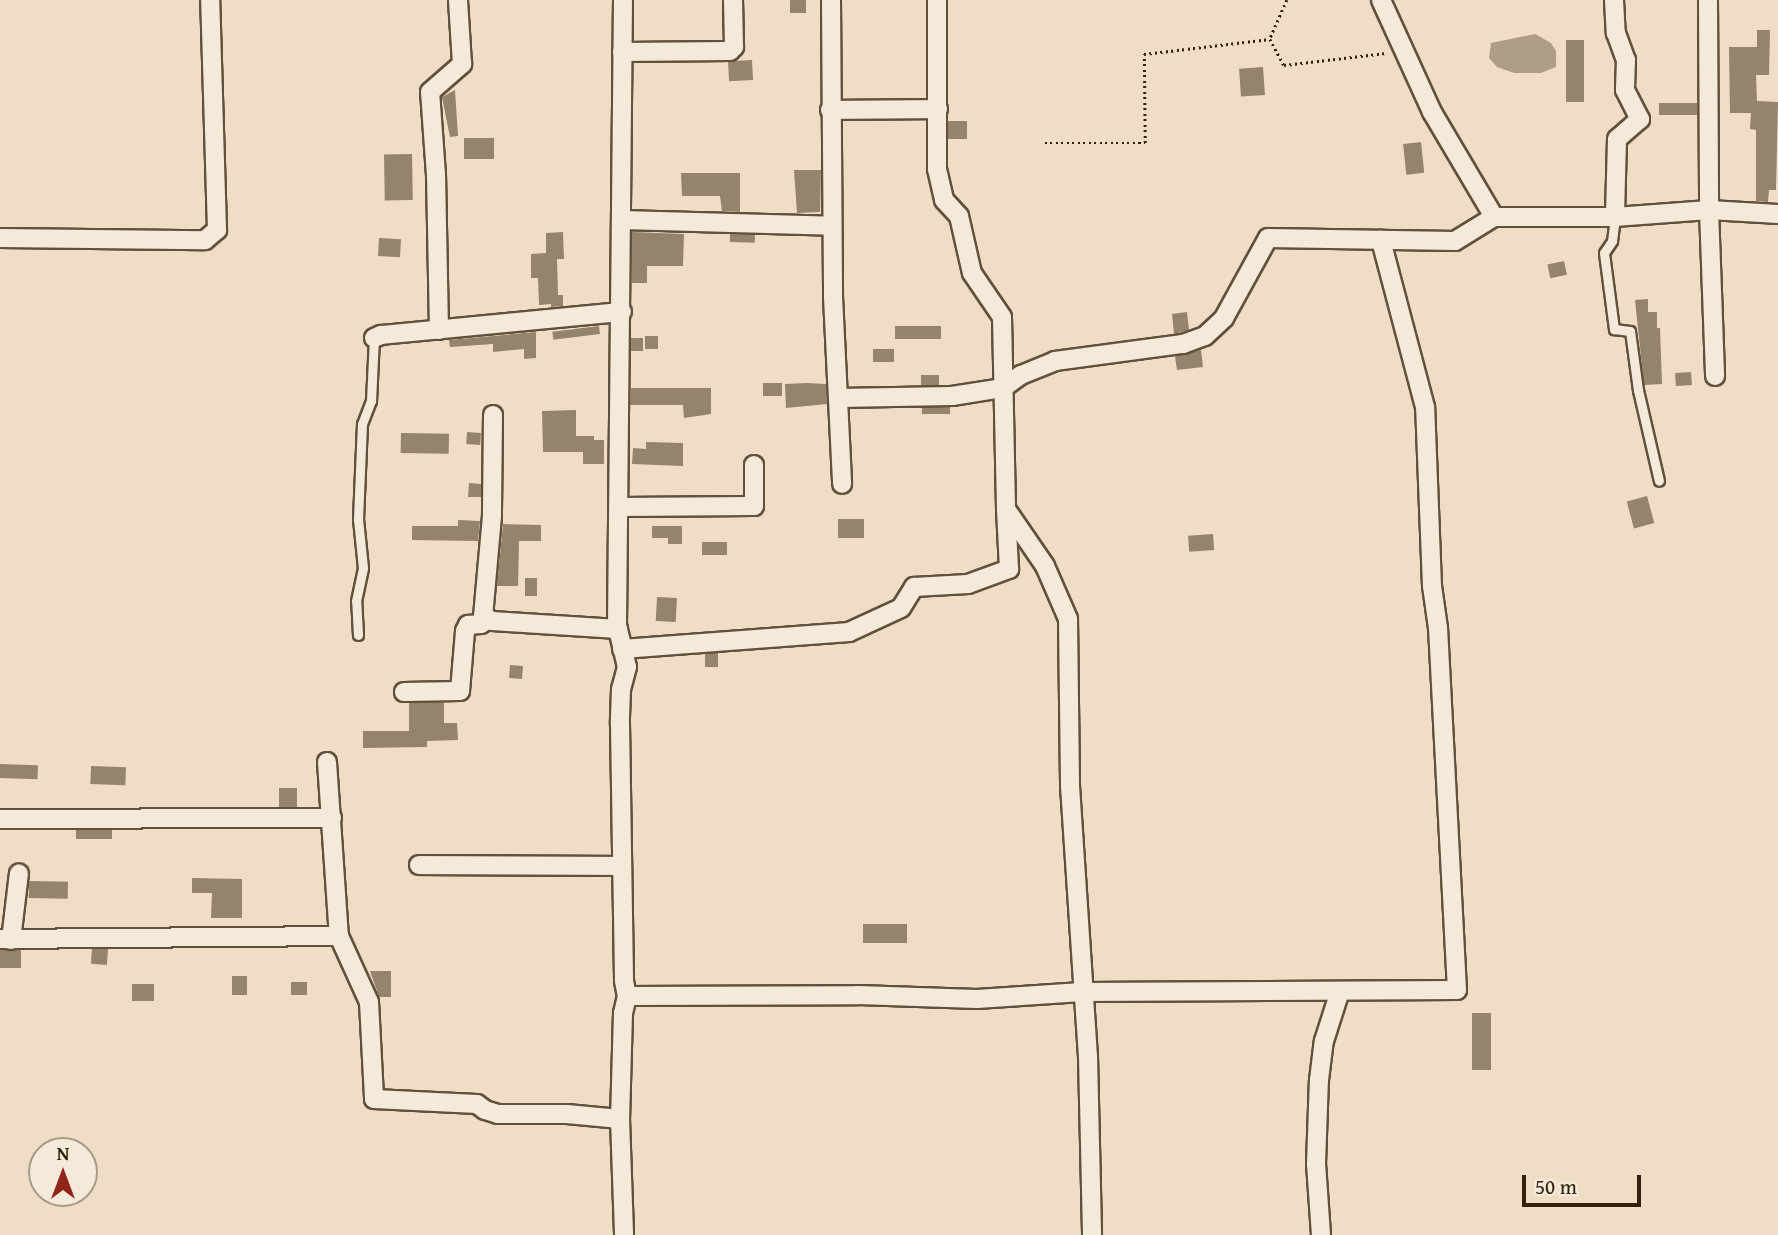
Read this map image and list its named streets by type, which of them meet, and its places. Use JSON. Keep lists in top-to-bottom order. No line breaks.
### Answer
{"scale_bar":"50 m","north":"top"}
